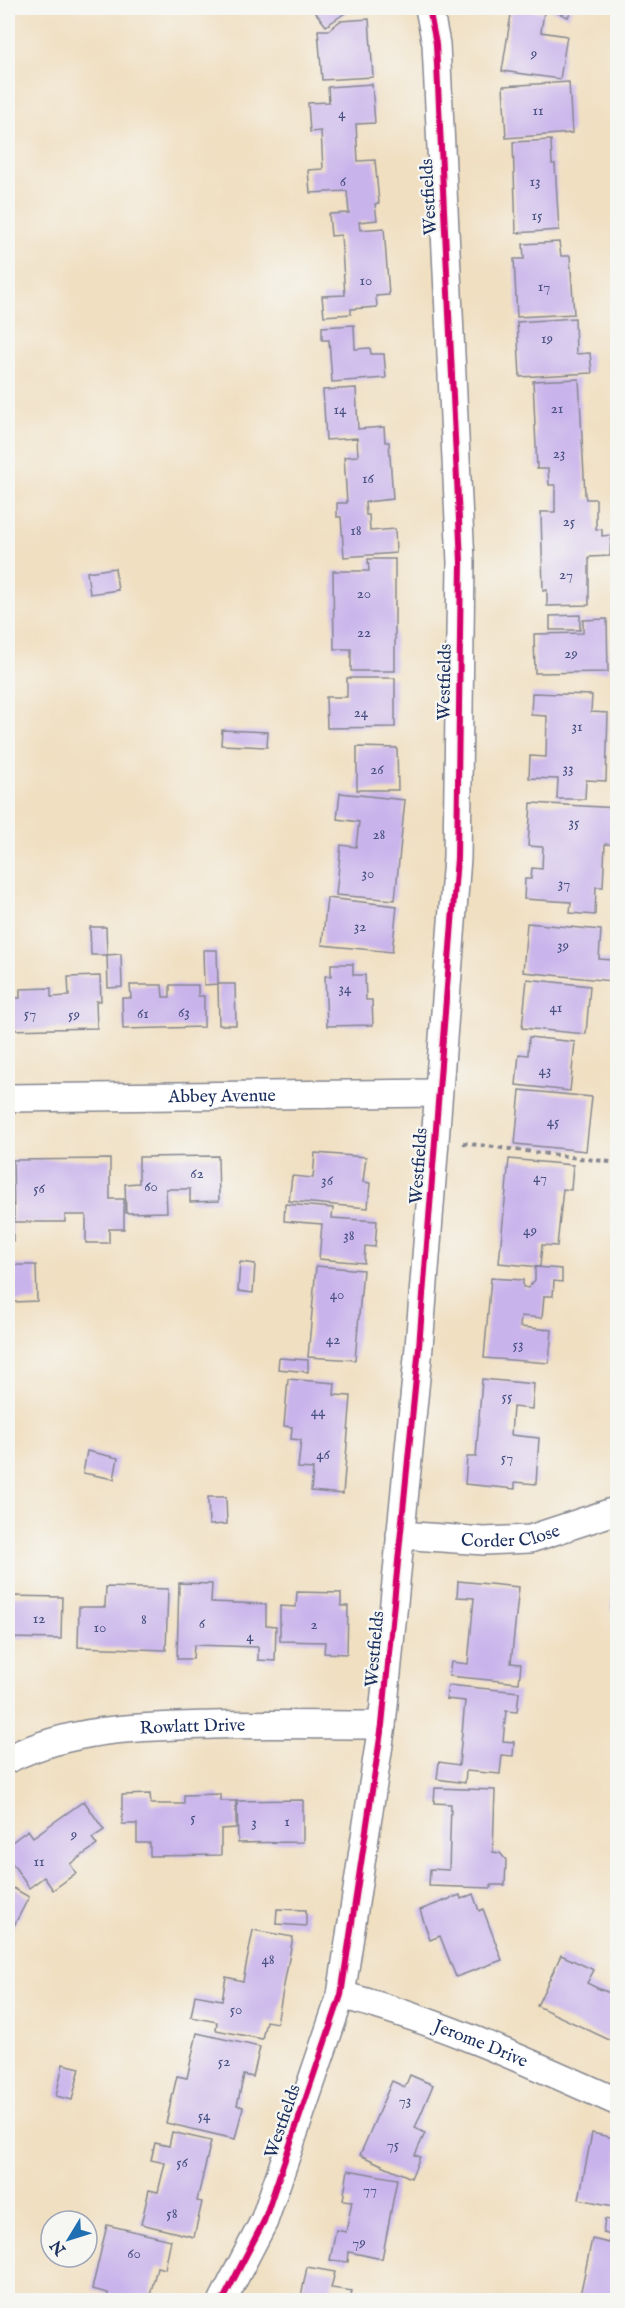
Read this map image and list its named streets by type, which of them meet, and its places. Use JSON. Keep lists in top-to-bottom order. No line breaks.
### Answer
{"streets":{"street":["Westfields","Abbey Avenue","Corder Close","Rowlatt Drive","Jerome Drive"]},"crossings":[["Westfields","Abbey Avenue"],["Westfields","Corder Close"],["Westfields","Rowlatt Drive"],["Westfields","Jerome Drive"]],"house_numbers":["9","11","4","6","13","15","10","17","19","21","14","23","16","25","18","27","20","22","29","24","31","33","26","35","28","30","37","32","39","34","41","63","57","61","59","43","45","62","47","36","60","56","49","38","40","42","53","55","44","46","57","12","8","6","2","10","4","5","1","3","9","11","48","50","52","73","54","75","56","77","58","79","60"],"north":"bottom left"}
